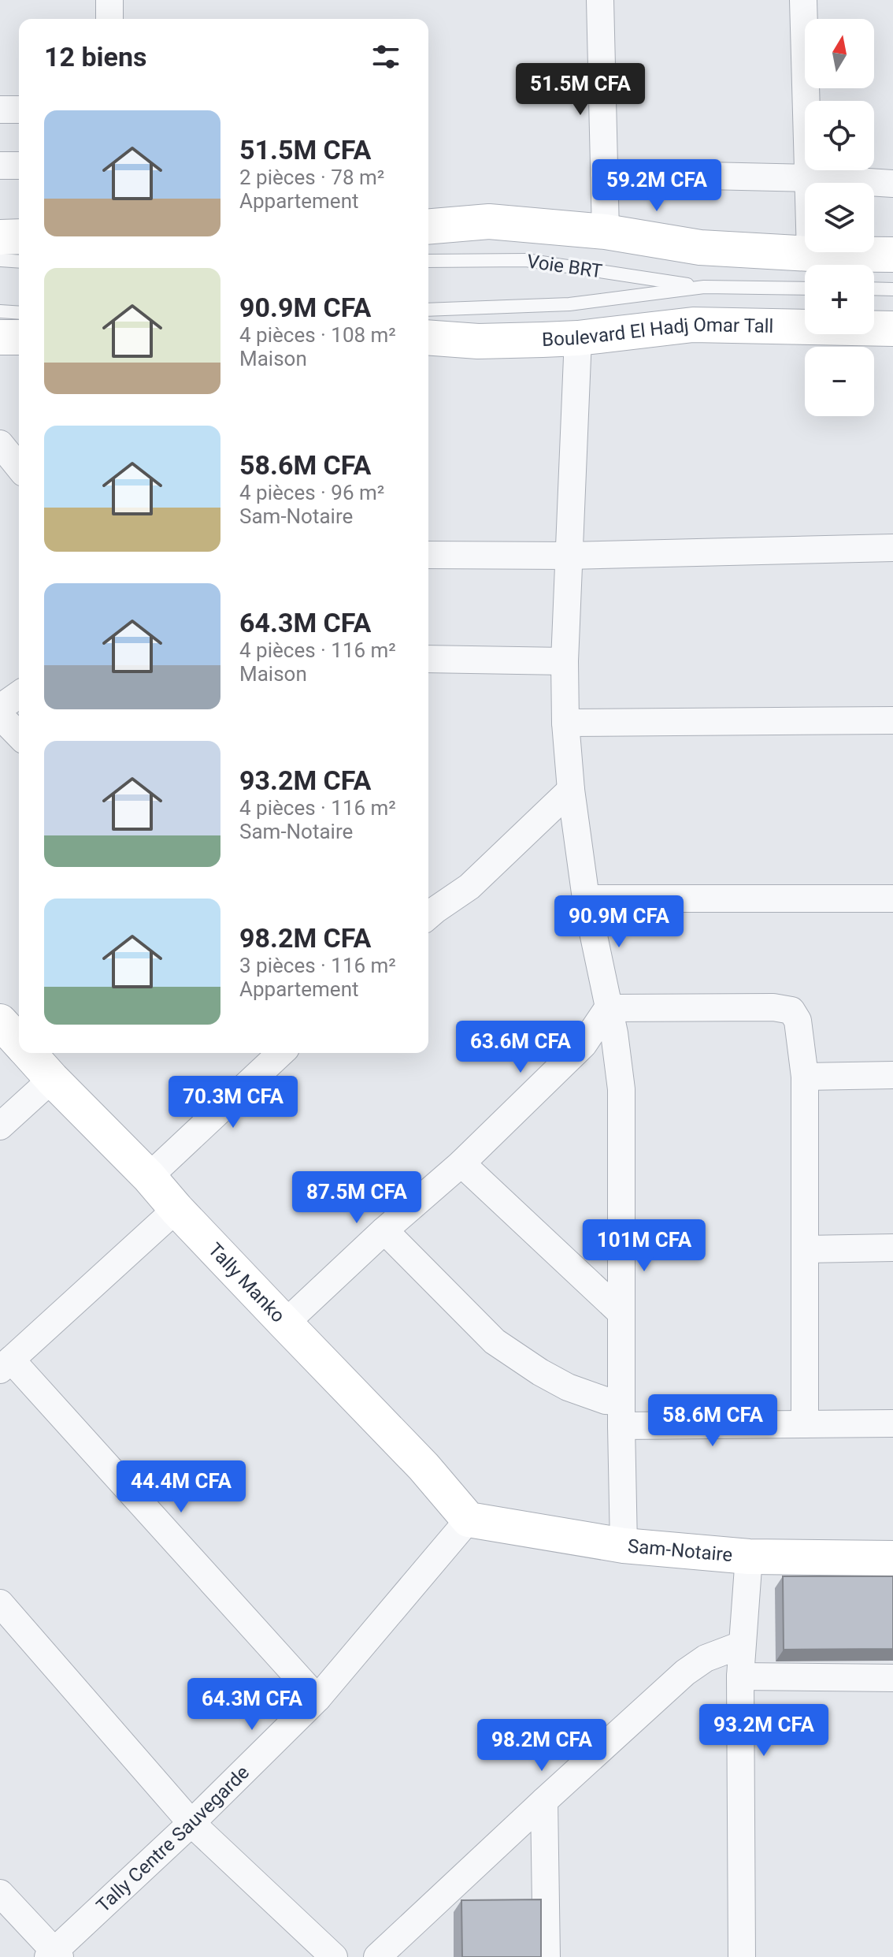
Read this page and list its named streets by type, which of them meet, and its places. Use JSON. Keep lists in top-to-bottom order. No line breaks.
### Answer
{"streets":{"street":["Boulevard El Hadj Omar Tall","Tally Manko","Sam-Notaire","Tally Centre Sauvegarde"],"lane":["Voie BRT"]},"crossings":[["Tally Manko","Sam-Notaire"],["Tally Manko","Tally Centre Sauvegarde"],["Sam-Notaire","Tally Centre Sauvegarde"]],"north":"top","page":{"map_buttons":["+","−"],"heading":"12 biens","price":["51.5M CFA","59.2M CFA","90.9M CFA","63.6M CFA","70.3M CFA","87.5M CFA","101M CFA","58.6M CFA","44.4M CFA","64.3M CFA","93.2M CFA","98.2M CFA"],"list":[{"name":"51.5M CFA","note":"2 pièces · 78 m² · Appartement"},{"name":"90.9M CFA","note":"4 pièces · 108 m² · Maison"},{"name":"58.6M CFA","note":"4 pièces · 96 m² · Sam-Notaire"},{"name":"64.3M CFA","note":"4 pièces · 116 m² · Maison"},{"name":"93.2M CFA","note":"4 pièces · 116 m² · Sam-Notaire"},{"name":"98.2M CFA","note":"3 pièces · 116 m² · Appartement"}]}}
